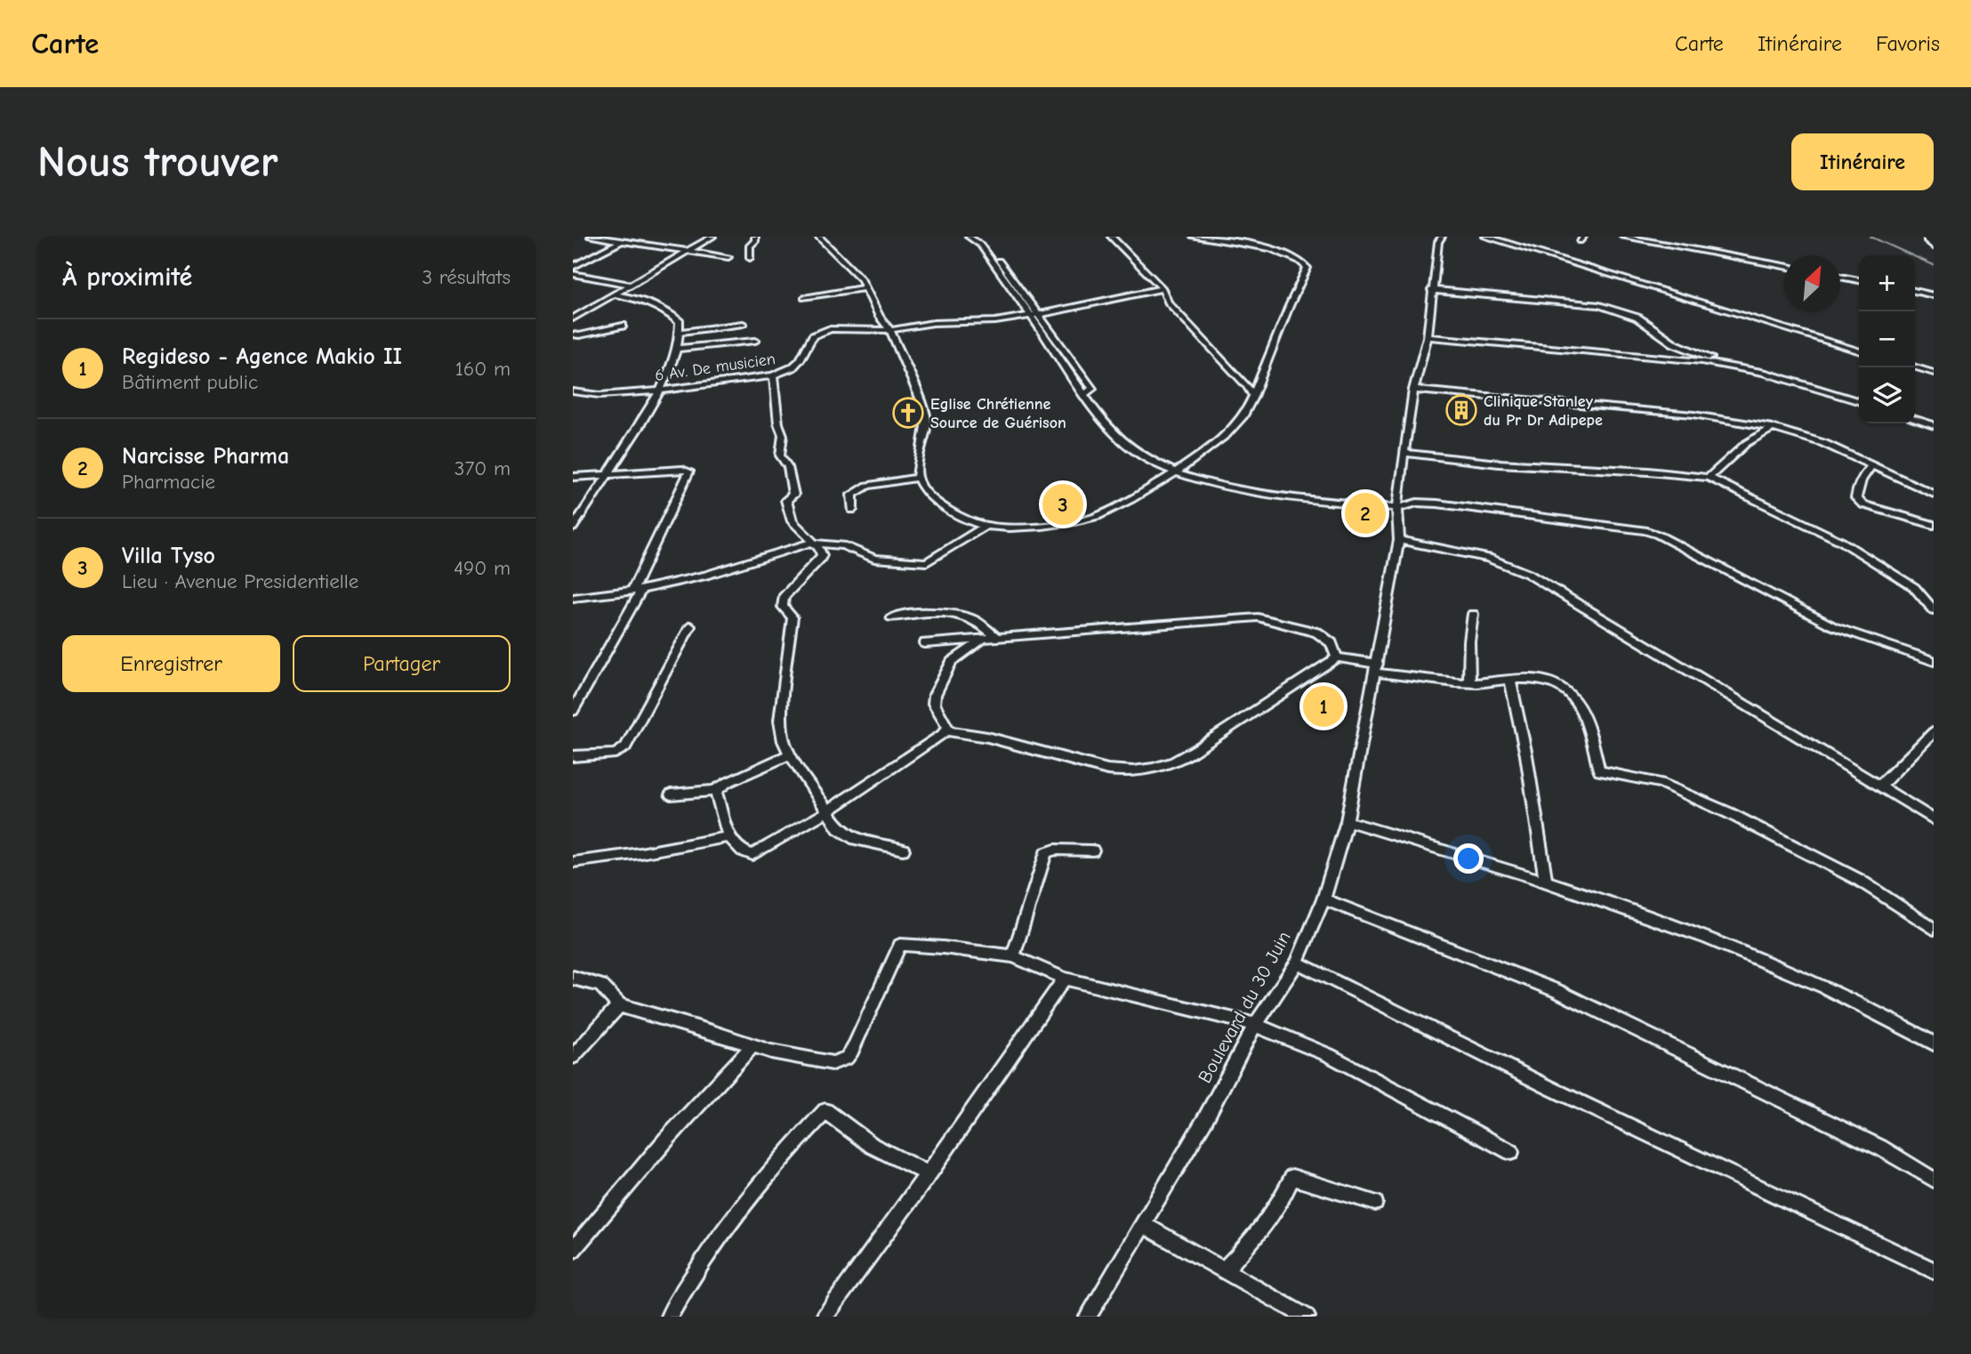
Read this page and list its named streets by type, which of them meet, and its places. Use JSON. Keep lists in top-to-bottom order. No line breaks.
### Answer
{"streets":{"street":["6 Av. De musicien","Boulevard du 30 Juin"]},"places":{"building":["Clinique Stanley du Pr Dr Adipepe"],"church":["Eglise Chrétienne Source de Guérison"]},"north":"top right","page":{"header":"Carte","nav":["Carte","Itinéraire","Favoris"],"buttons":["Itinéraire",["Enregistrer","Partager"]],"title":"Nous trouver","heading":["À proximité","3 résultats"],"map_buttons":["+","−"],"list":[{"mark":"1","name":"Regideso - Agence Makio II","note":"Bâtiment public","value":"160 m"},{"mark":"2","name":"Narcisse Pharma","note":"Pharmacie","value":"370 m"},{"mark":"3","name":"Villa Tyso","note":"Lieu · Avenue Presidentielle","value":"490 m"}],"pins":["3","2","1"]}}
